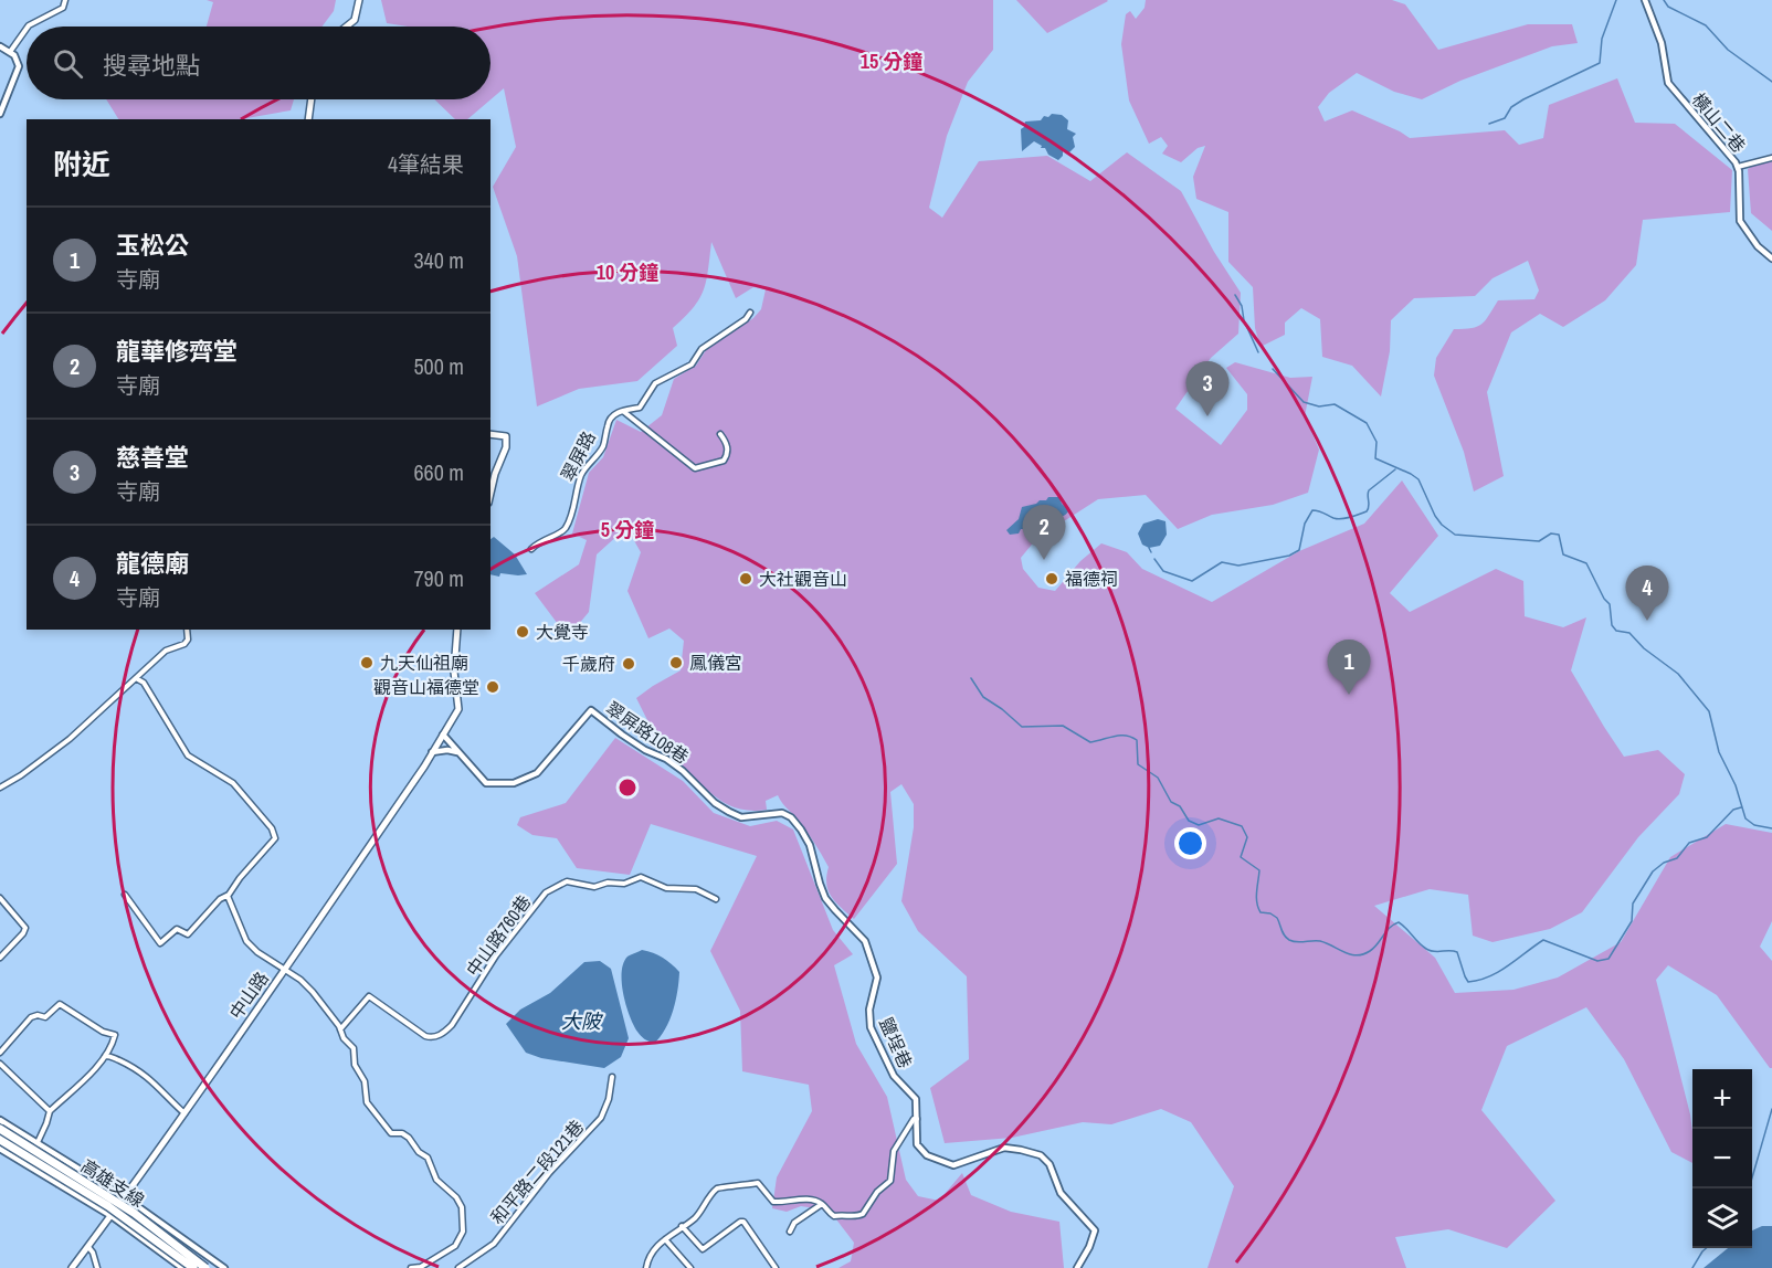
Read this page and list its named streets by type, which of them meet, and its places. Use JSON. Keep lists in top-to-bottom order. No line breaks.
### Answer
{"streets":{"highway":["高雄支線"],"main road":["中山路"],"street":["橫山二巷","翠屏路","翠屏路108巷","中山路760巷","鹽埕巷","和平路二段121巷"]},"crossings":[["翠屏路108巷","中山路"],["翠屏路108巷","鹽埕巷"]],"water":["大陂"],"places":["大社觀音山","福德祠","大覺寺","九天仙祖廟","鳳儀宮","千歲府","觀音山福德堂"],"page":{"search":"搜尋地點","heading":["附近","4筆結果"],"list":[{"mark":"1","name":"玉松公","note":"寺廟","value":"340 m"},{"mark":"2","name":"龍華修齊堂","note":"寺廟","value":"500 m"},{"mark":"3","name":"慈善堂","note":"寺廟","value":"660 m"},{"mark":"4","name":"龍德廟","note":"寺廟","value":"790 m"}],"pins":["3","2","4","1"],"map_buttons":["+","−"]},"rings":["15 分鐘","10 分鐘","5 分鐘"]}
